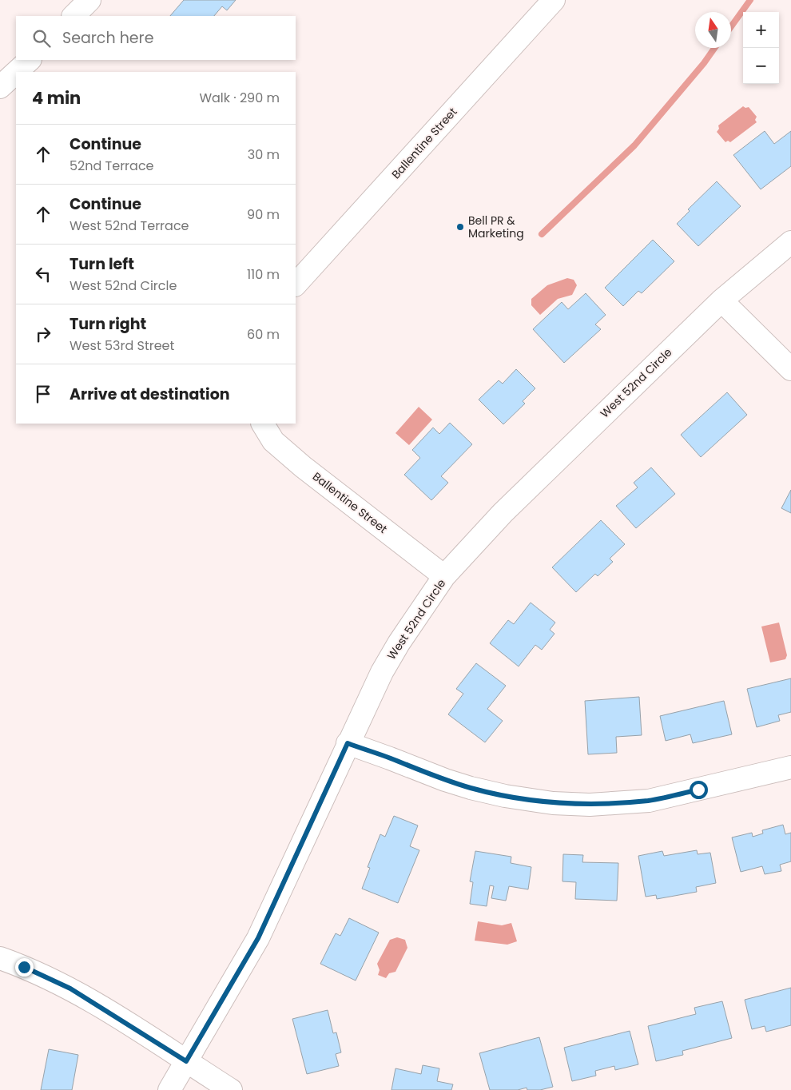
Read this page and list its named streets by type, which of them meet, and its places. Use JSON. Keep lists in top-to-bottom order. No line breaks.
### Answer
{"streets":{"street":["Ballentine Street","West 52nd Circle"]},"crossings":[["Ballentine Street","West 52nd Circle"]],"places":["Bell PR & Marketing"],"north":"top","page":{"map_buttons":["+","−"],"search":"Search here","heading":["4 min","Walk · 290 m"],"list":[["Continue","52nd Terrace","30 m"],["Continue","West 52nd Terrace","90 m"],["Turn left","West 52nd Circle","110 m"],["Turn right","West 53rd Street","60 m"],"Arrive at destination"]}}
